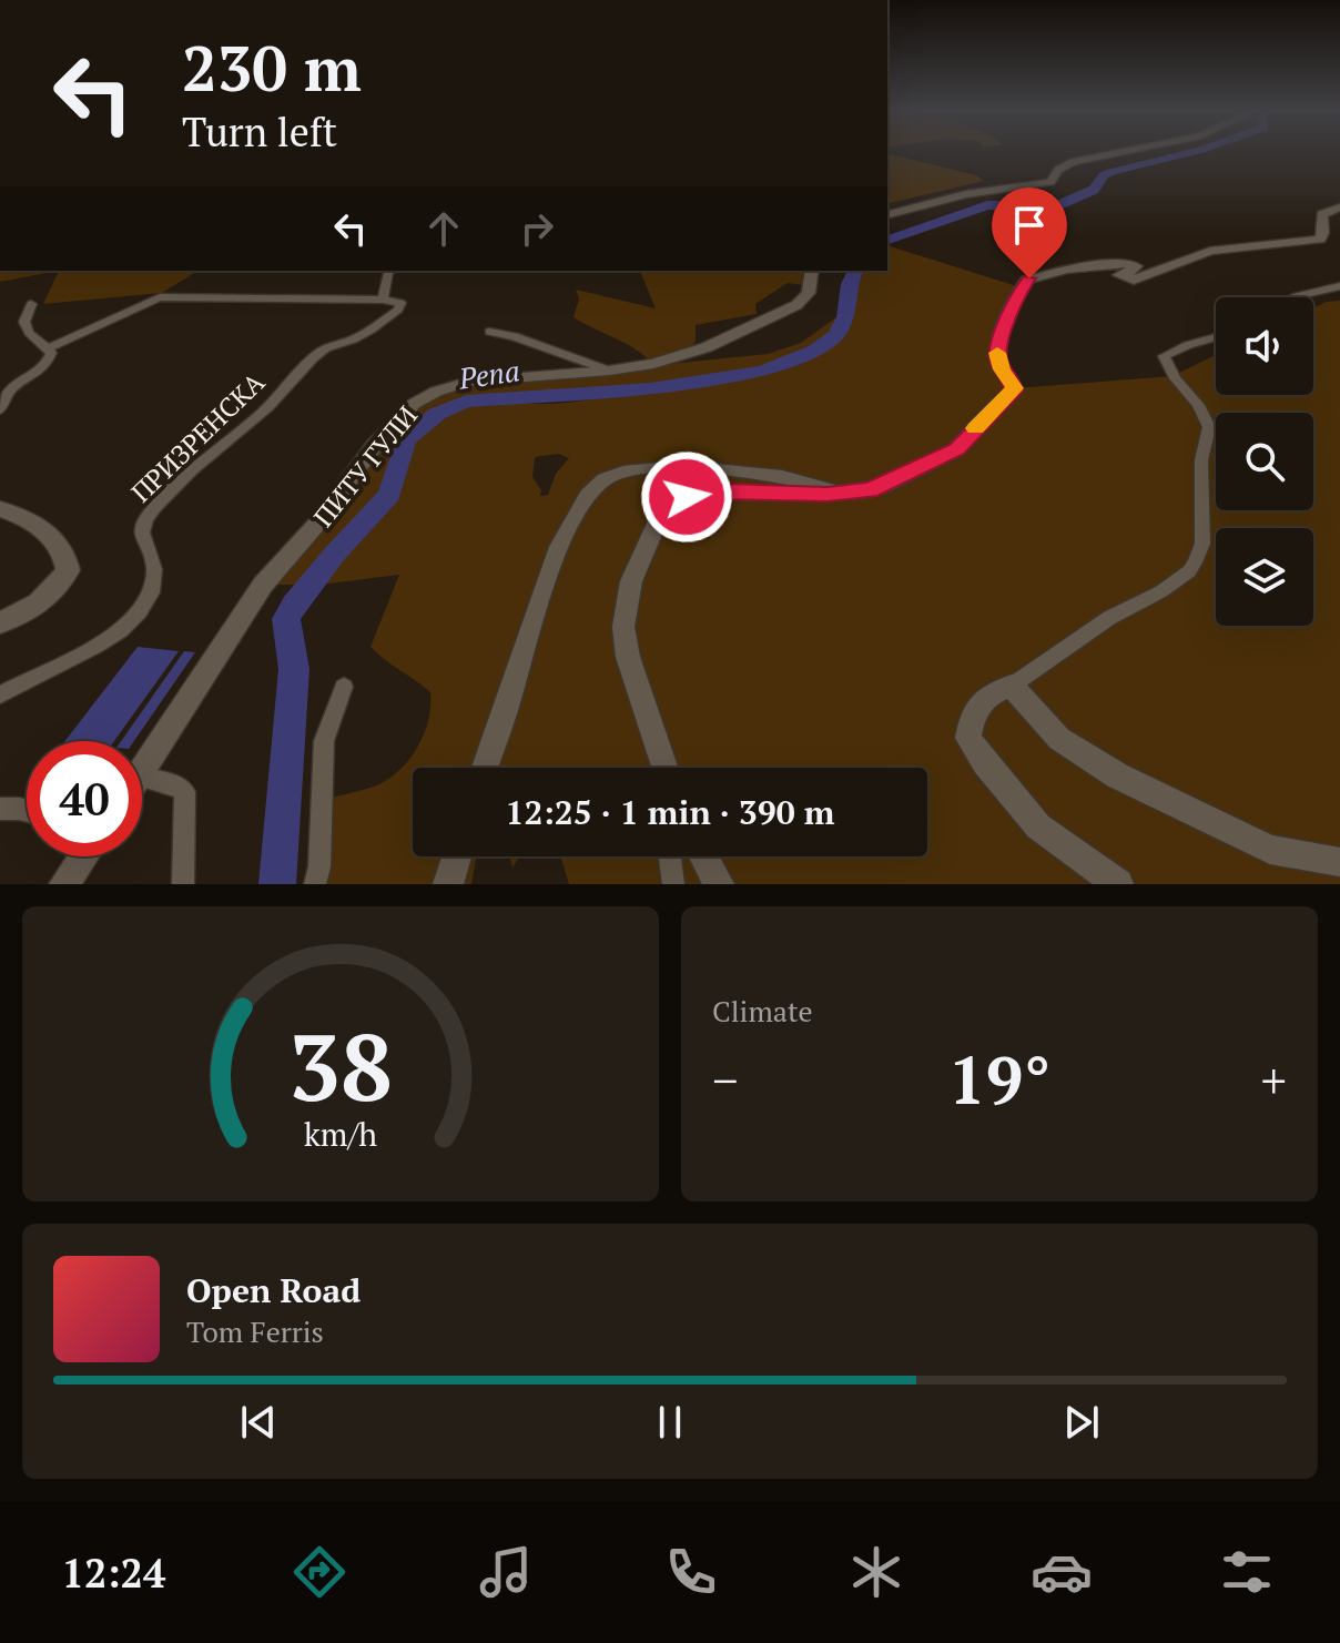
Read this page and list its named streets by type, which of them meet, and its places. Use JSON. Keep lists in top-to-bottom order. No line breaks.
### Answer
{"streets":{"street":["ПРИЗРЕНСКА","ПИТУ ГУЛИ"]},"water":["Pena"],"page":{"turn":["230 m","Turn left"],"limit":"40","trip":"12:25 · 1 min · 390 m","tile":"Climate","heat":["−","19°","+"],"song":["Open Road","Tom Ferris"],"tabs":"12:24","gauge":["38","km/h"]}}
